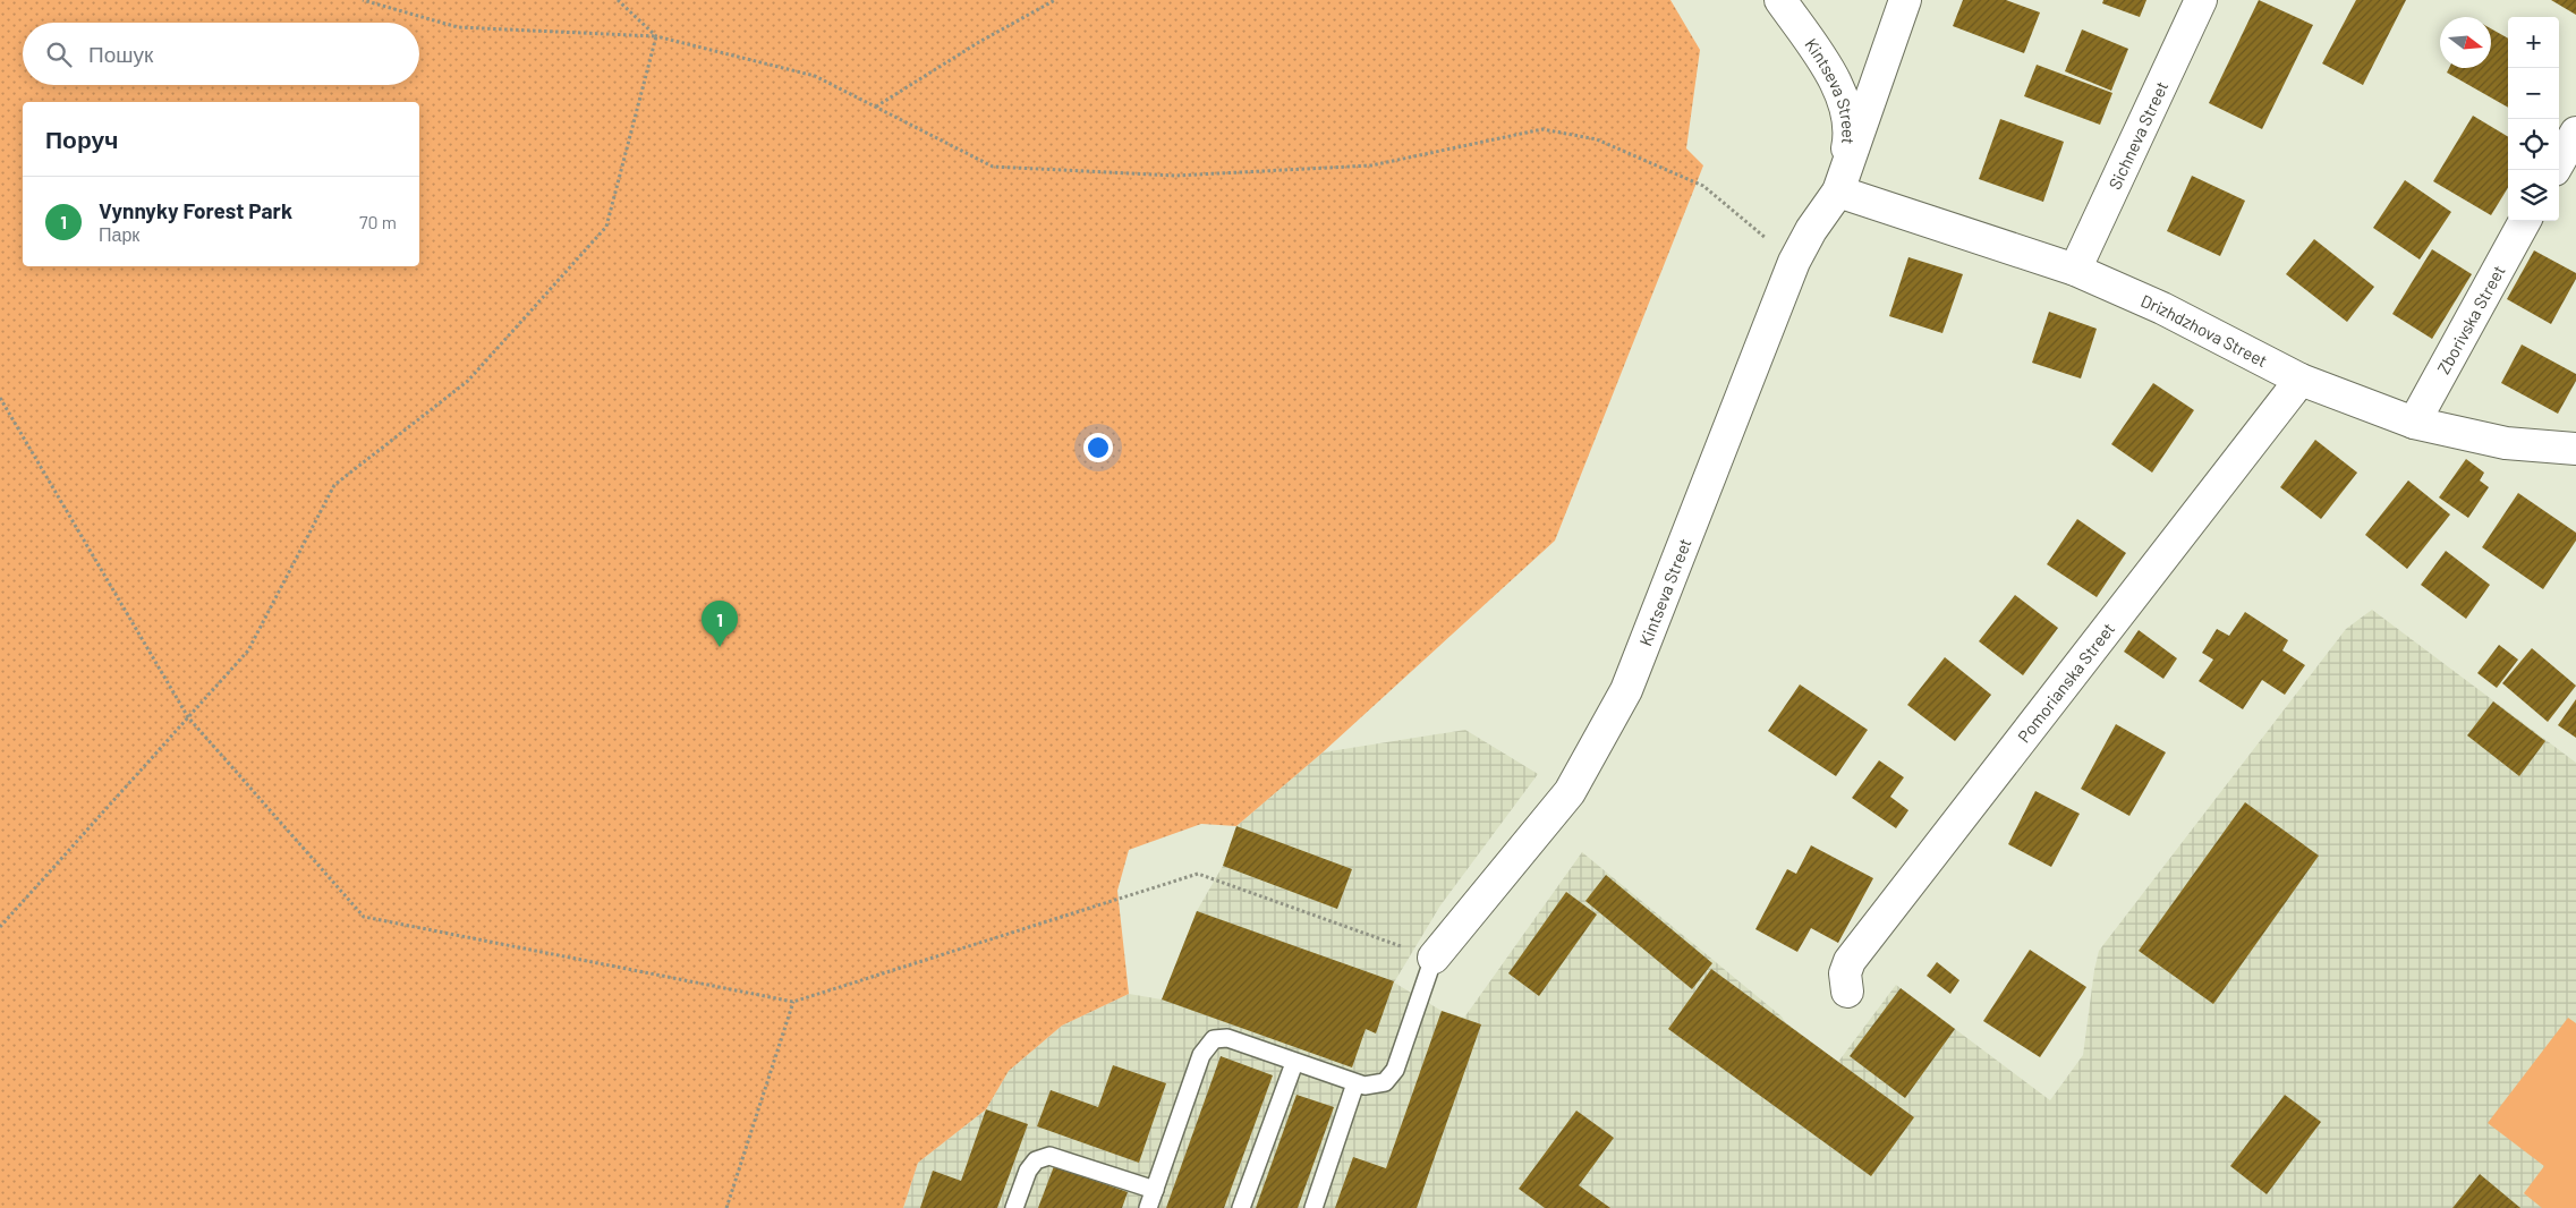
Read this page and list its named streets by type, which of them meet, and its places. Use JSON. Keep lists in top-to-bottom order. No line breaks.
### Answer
{"streets":{"street":["Kintseva Street","Sichneva Street","Zborivska Street","Drizhdzhova Street","Pomorianska Street"]},"crossings":[["Kintseva Street","Drizhdzhova Street"],["Sichneva Street","Drizhdzhova Street"],["Zborivska Street","Drizhdzhova Street"],["Drizhdzhova Street","Pomorianska Street"]],"north":"right","page":{"map_buttons":["+","−"],"search":"Пошук","heading":"Поруч","list":[{"mark":"1","name":"Vynnyky Forest Park","note":"Парк","value":"70 m"}],"pins":"1"}}
